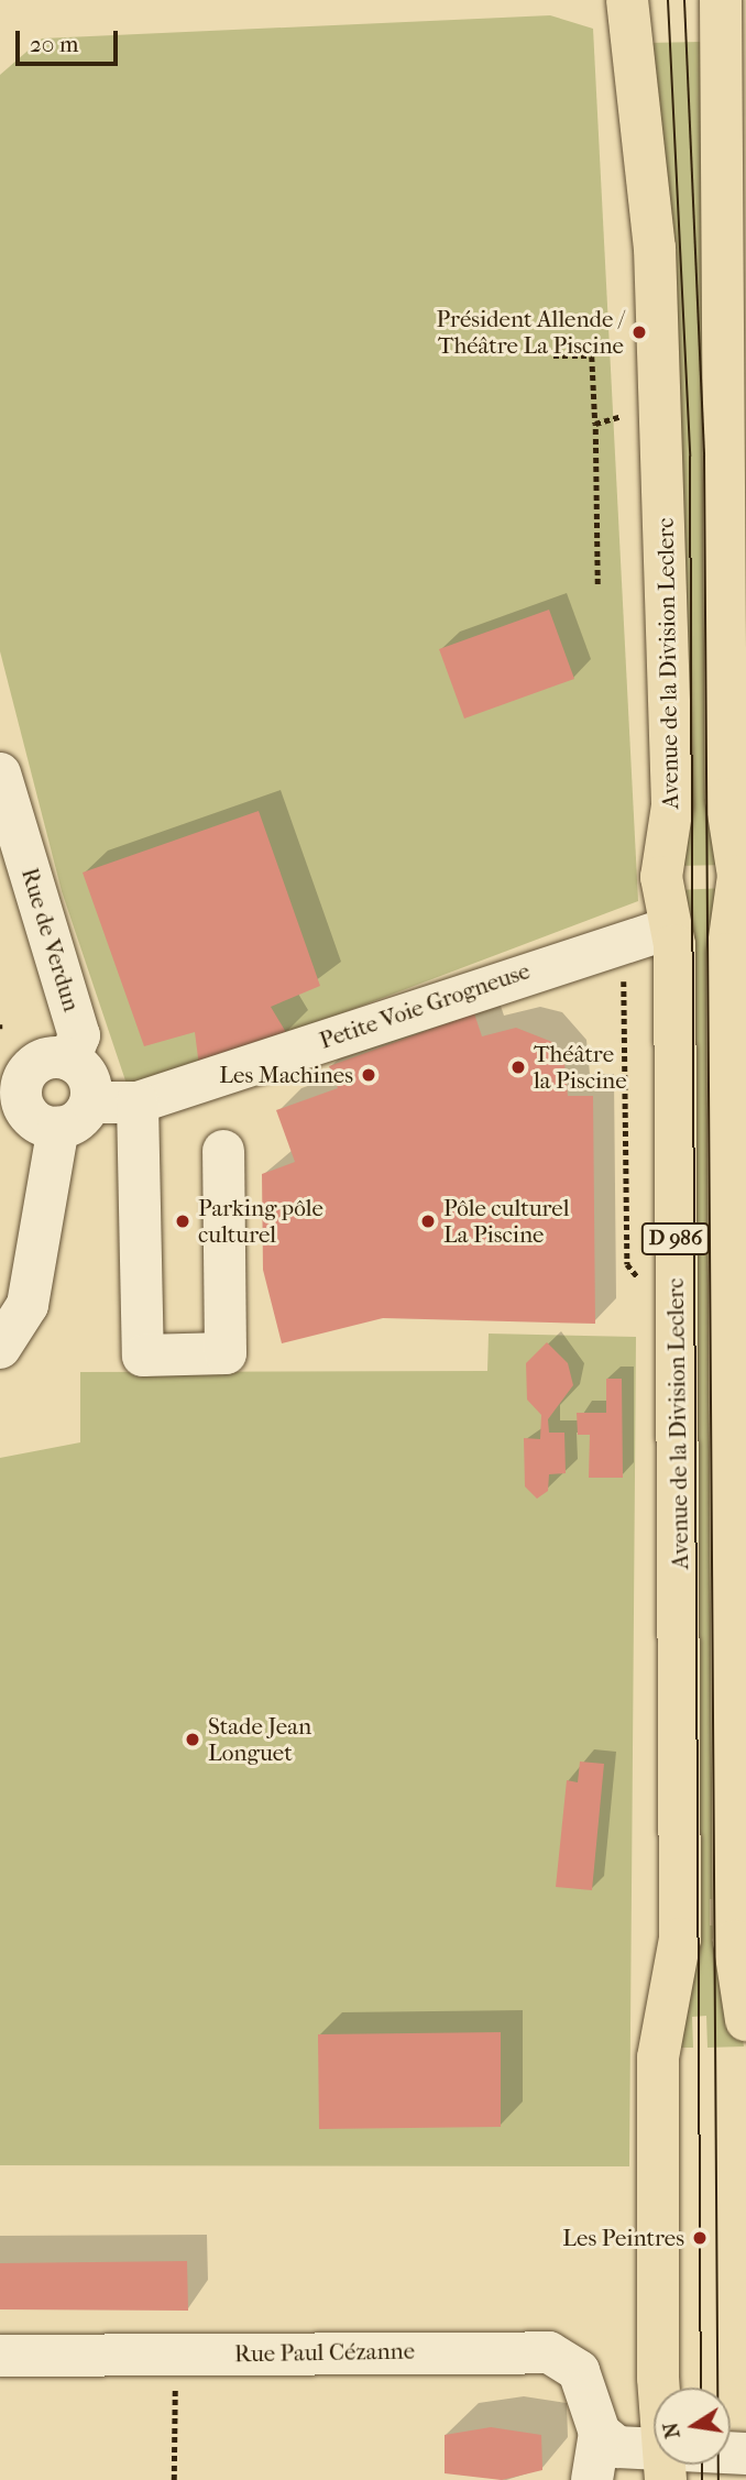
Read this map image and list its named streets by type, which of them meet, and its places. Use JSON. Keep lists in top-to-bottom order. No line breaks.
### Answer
{"streets":{"main road":["Avenue de la Division Leclerc","D 986"],"street":["Rue de Verdun","Petite Voie Grogneuse","Rue Paul Cézanne"]},"crossings":[["Avenue de la Division Leclerc","Petite Voie Grogneuse"],["Rue de Verdun","Petite Voie Grogneuse"]],"places":["Président Allende / Théâtre La Piscine","Théâtre la Piscine","Les Machines","Parking pôle culturel","Pôle culturel La Piscine","Stade Jean Longuet","Les Peintres"],"scale_bar":"20 m","north":"left"}
